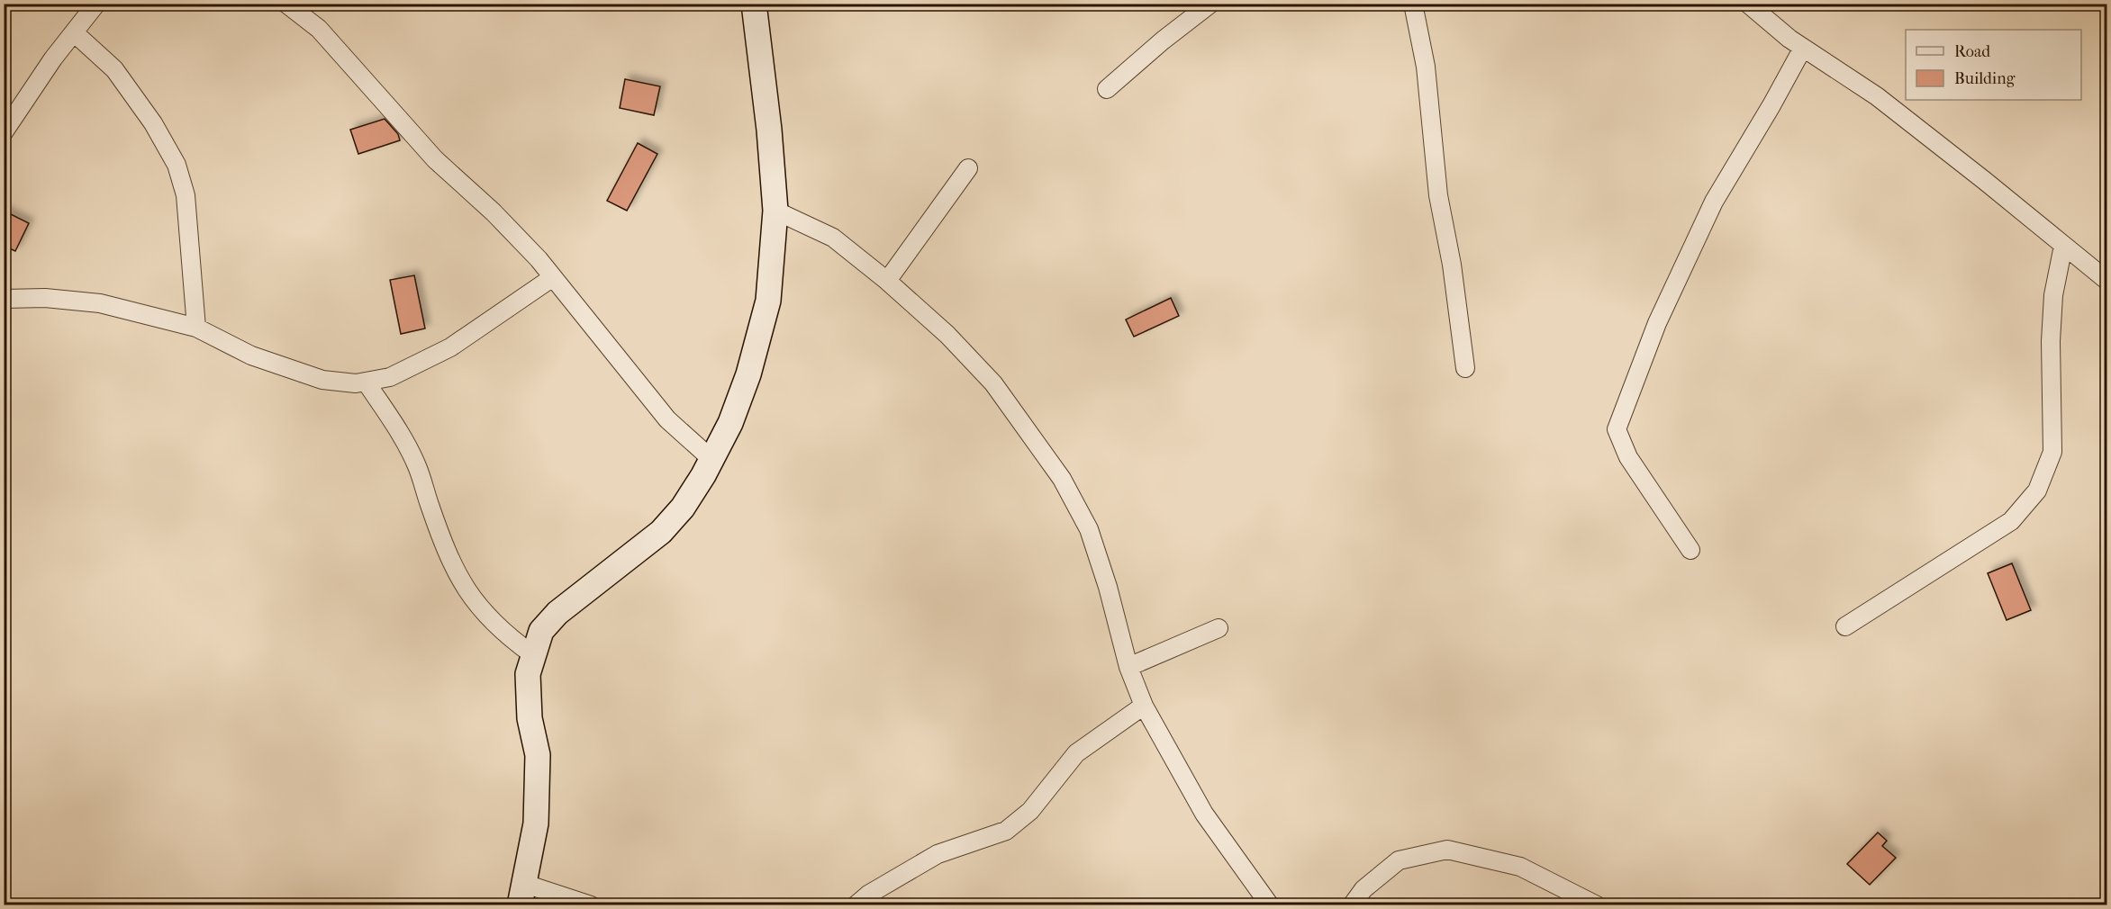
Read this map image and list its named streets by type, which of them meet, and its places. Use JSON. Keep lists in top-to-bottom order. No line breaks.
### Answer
{"legend":["Road","Building"]}
